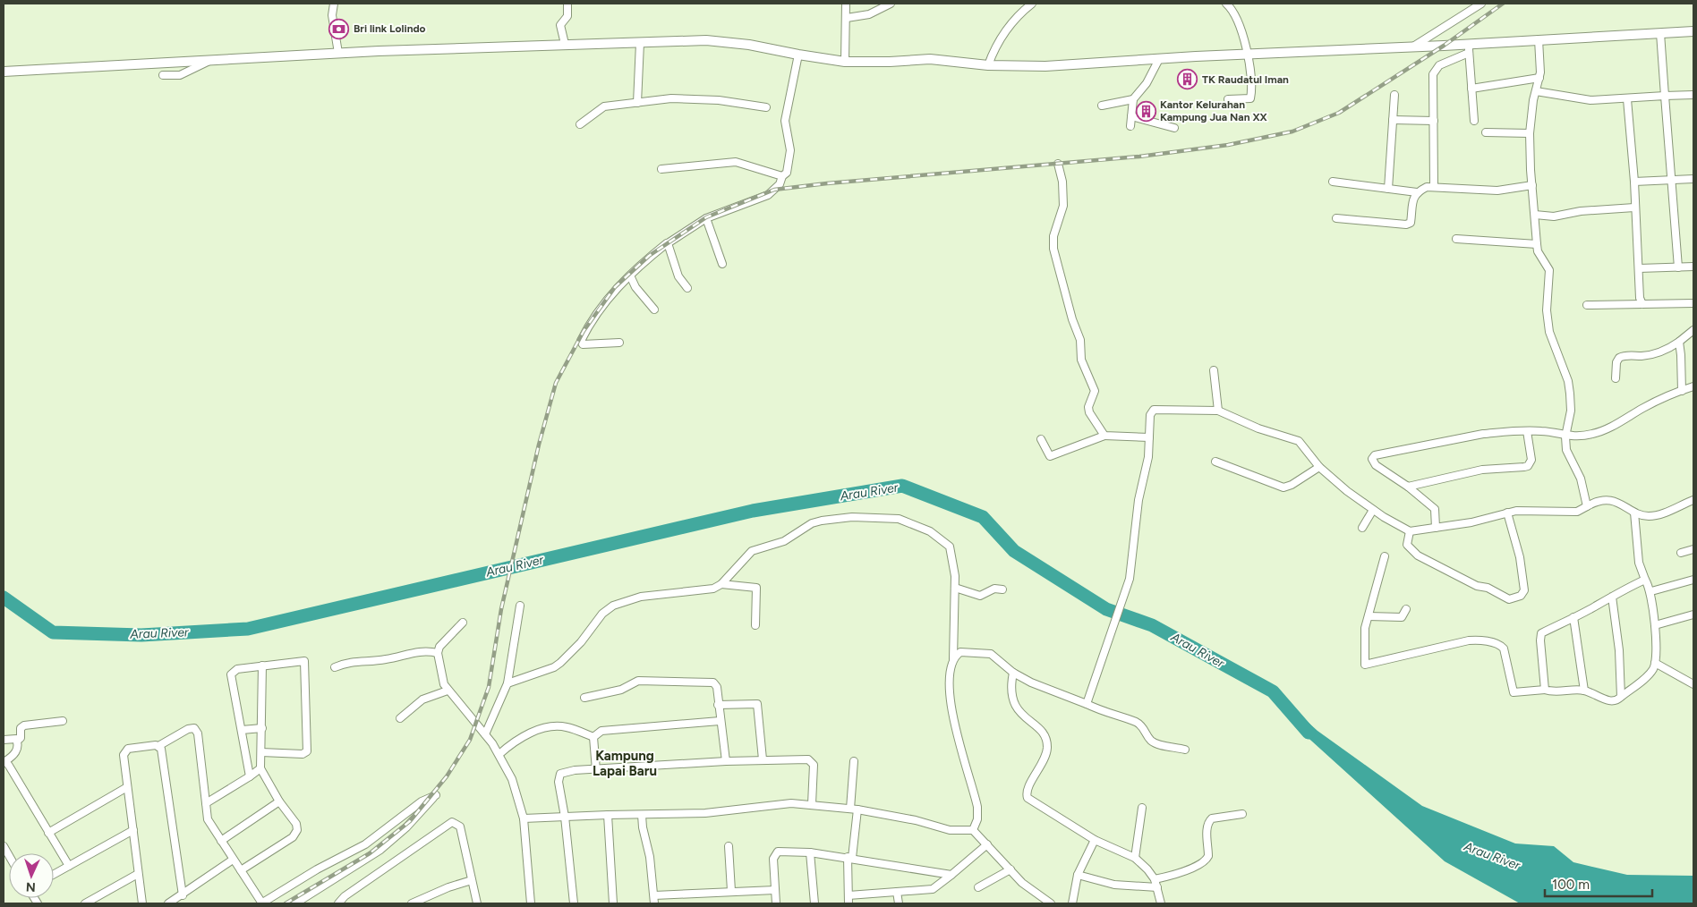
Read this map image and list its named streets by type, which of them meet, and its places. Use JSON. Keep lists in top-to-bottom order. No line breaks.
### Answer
{"districts":["Kampung Lapai Baru"],"water":["Arau River"],"places":{"bank":["Bri link Lolindo"],"building":["TK Raudatul Iman","Kantor Kelurahan Kampung Jua Nan XX"]},"scale_bar":"100 m","north":"bottom"}
